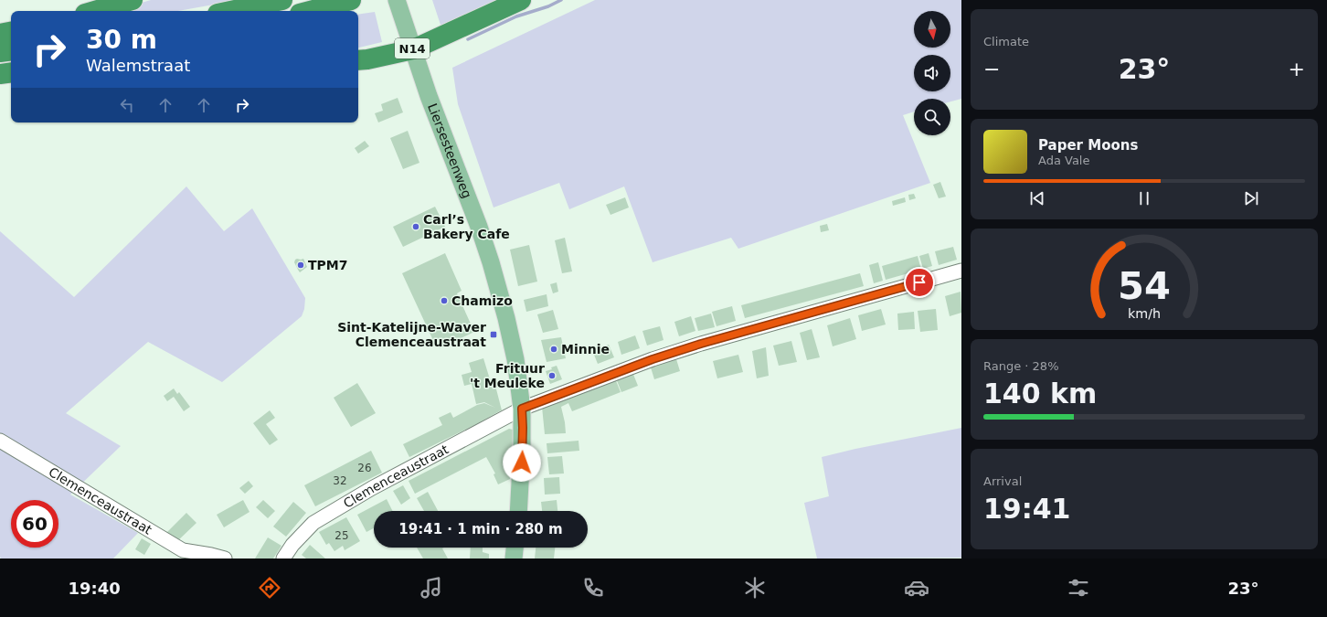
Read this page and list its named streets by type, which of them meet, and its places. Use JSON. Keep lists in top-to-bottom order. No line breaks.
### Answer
{"streets":{"main road":["N14","Liersesteenweg"],"street":["Clemenceaustraat"]},"crossings":[["Liersesteenweg","Clemenceaustraat"]],"places":{"other":["Carl’s Bakery Cafe","TPM7","Chamizo","Minnie","Frituur 't Meuleke"],"transit":["Sint-Katelijne-Waver Clemenceaustraat"]},"house_numbers":["26","32","25"],"north":"bottom","page":{"tile":["Climate",["Range · 28%","140 km"],["Arrival","19:41"]],"turn":["30 m","Walemstraat"],"heat":["−","23°","+"],"song":["Paper Moons","Ada Vale"],"limit":"60","trip":"19:41 · 1 min · 280 m","tabs":["19:40","23°"],"gauge":["54","km/h"]}}
